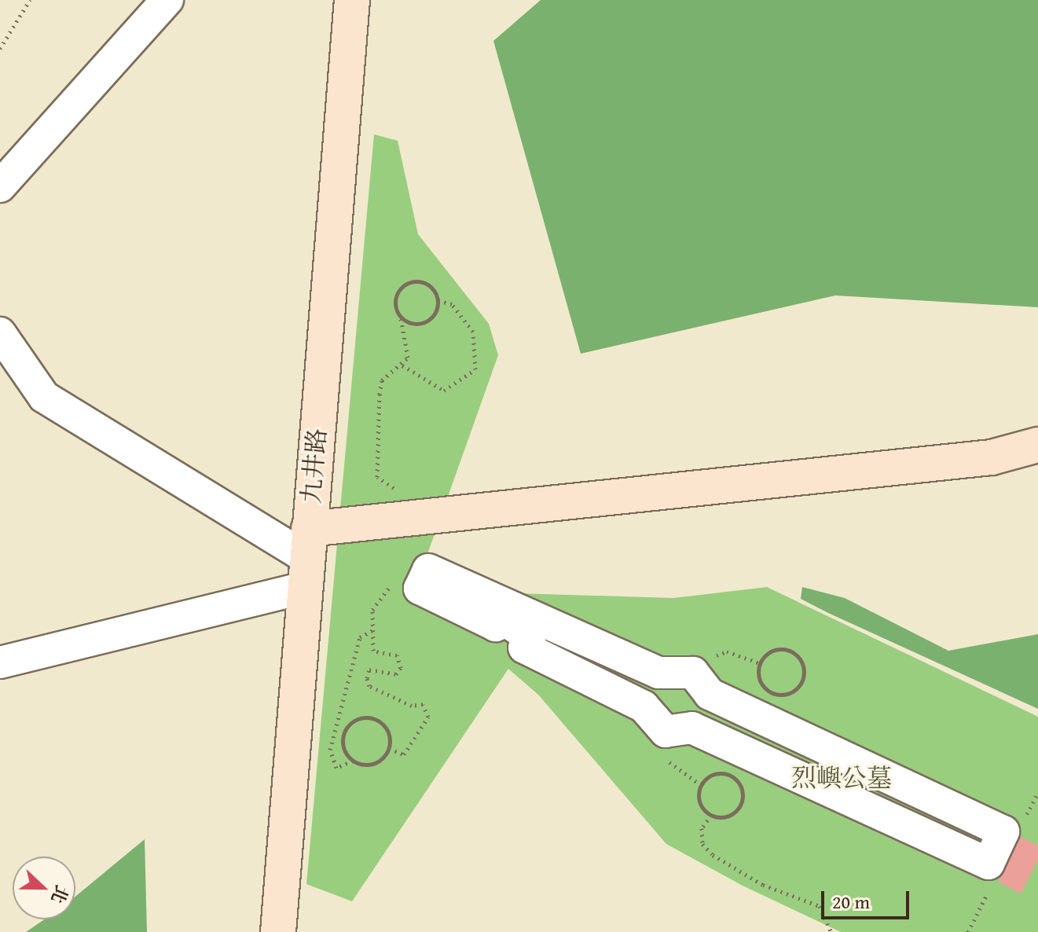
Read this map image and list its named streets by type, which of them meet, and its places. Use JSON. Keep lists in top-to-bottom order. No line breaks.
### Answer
{"streets":{"main road":["九井路"]},"parks":["烈嶼公墓"],"scale_bar":"20 m","north":"right"}
